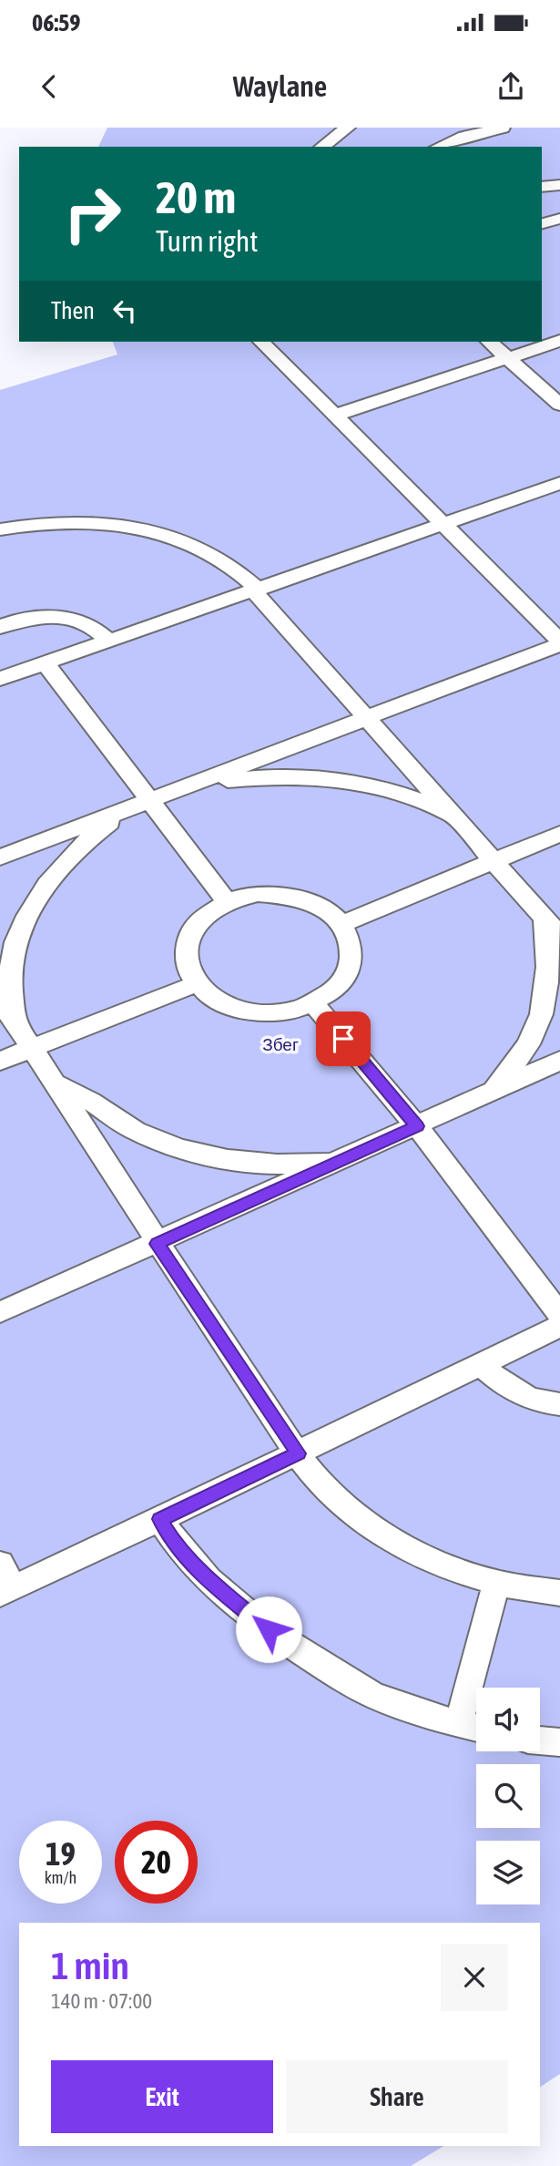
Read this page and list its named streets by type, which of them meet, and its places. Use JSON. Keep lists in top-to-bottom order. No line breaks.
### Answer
{"parks":["Збег"],"page":{"status":"06:59","header":"Waylane","turn":["20 m","Turn right"],"then":"Then","speed":"19 km/h","limit":"20","heading":["1 min","140 m · 07:00"],"buttons":["Exit","Share"]}}
